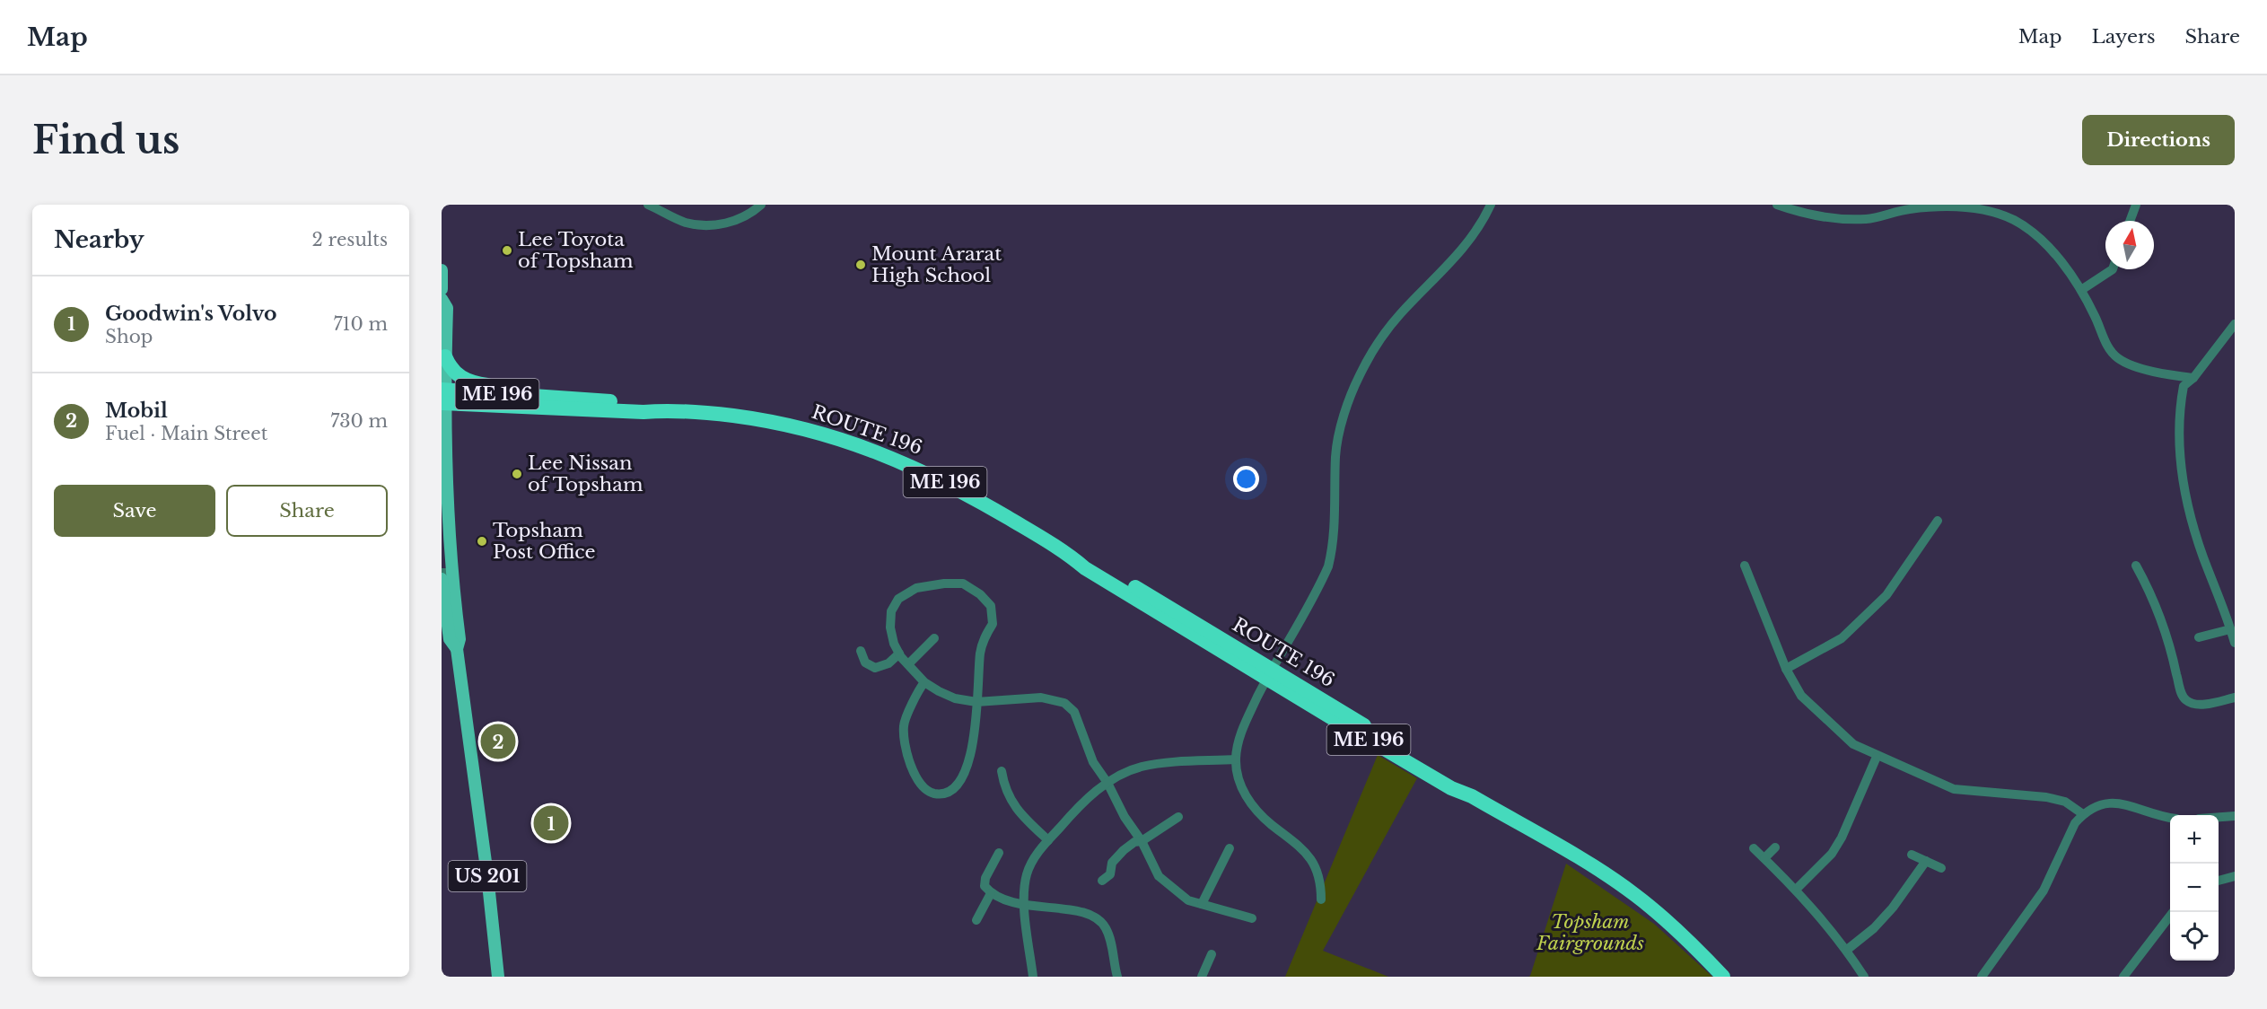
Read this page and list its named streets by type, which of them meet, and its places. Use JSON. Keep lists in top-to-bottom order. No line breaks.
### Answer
{"streets":{"highway":["ME 196","ROUTE 196"],"main road":["US 201"]},"crossings":[["ROUTE 196","US 201"]],"parks":["Topsham Fairgrounds"],"places":["Lee Toyota of Topsham","Mount Ararat High School","Lee Nissan of Topsham","Topsham Post Office"],"north":"top","page":{"header":"Map","nav":["Map","Layers","Share"],"buttons":["Directions",["Save","Share"]],"title":"Find us","heading":["Nearby","2 results"],"list":[{"mark":"1","name":"Goodwin's Volvo","note":"Shop","value":"710 m"},{"mark":"2","name":"Mobil","note":"Fuel · Main Street","value":"730 m"}],"pins":["2","1"],"map_buttons":["+","−"]}}
